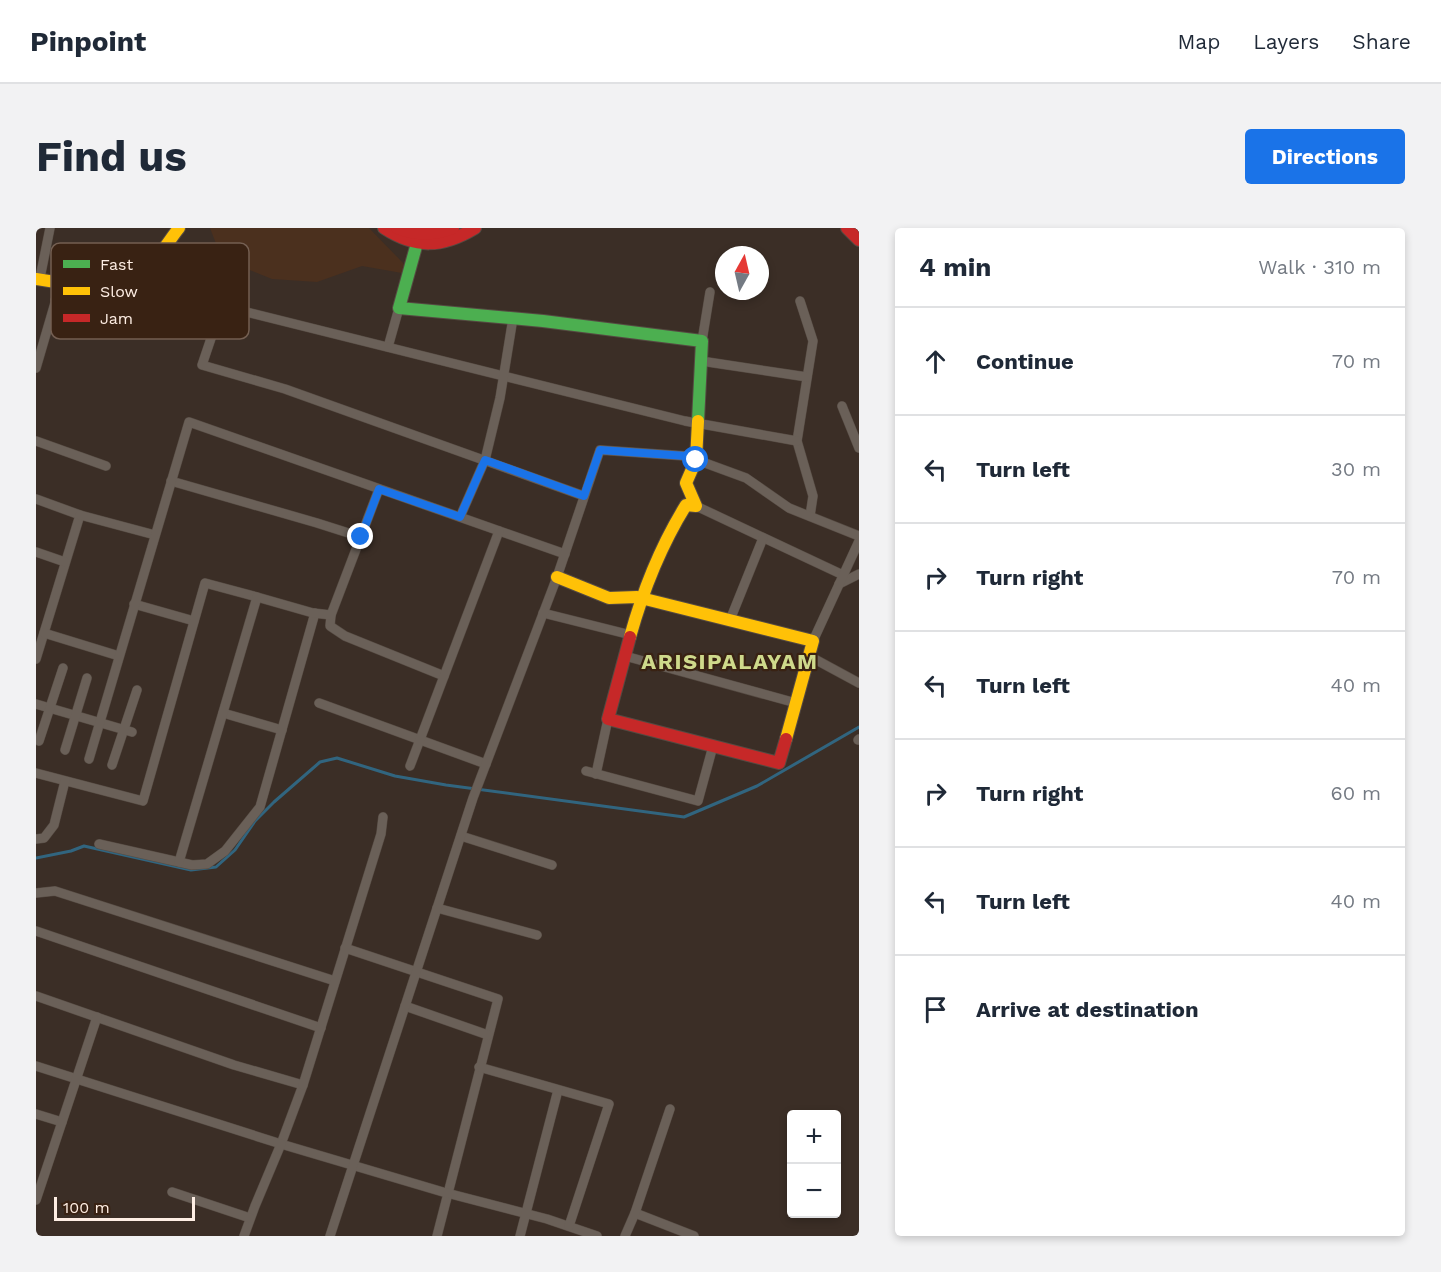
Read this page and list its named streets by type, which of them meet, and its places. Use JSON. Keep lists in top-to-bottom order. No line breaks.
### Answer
{"districts":["ARISIPALAYAM"],"legend":["Fast","Slow","Jam"],"scale_bar":"100 m","north":"top","page":{"header":"Pinpoint","nav":["Map","Layers","Share"],"buttons":"Directions","title":"Find us","heading":["4 min","Walk · 310 m"],"list":[["Continue","70 m"],["Turn left","30 m"],["Turn right","70 m"],["Turn left","40 m"],["Turn right","60 m"],["Turn left","40 m"],"Arrive at destination"],"map_buttons":["+","−"],"scale":"100 m"}}
